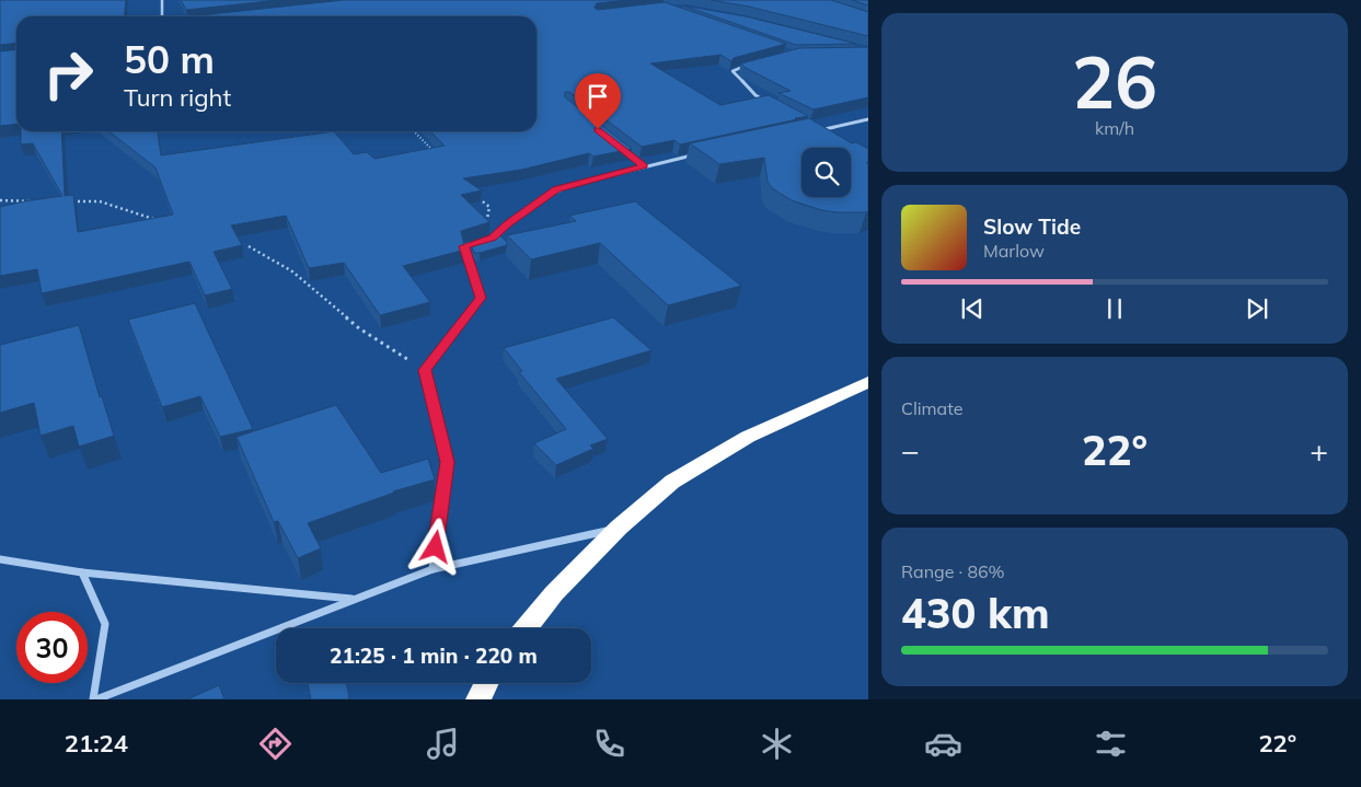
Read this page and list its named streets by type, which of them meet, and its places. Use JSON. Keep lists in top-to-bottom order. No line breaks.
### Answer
{"page":{"tile":[["26","km/h"],"Climate",["Range · 86%","430 km"]],"turn":["50 m","Turn right"],"song":["Slow Tide","Marlow"],"heat":["−","22°","+"],"limit":"30","trip":"21:25 · 1 min · 220 m","tabs":["21:24","22°"]}}
